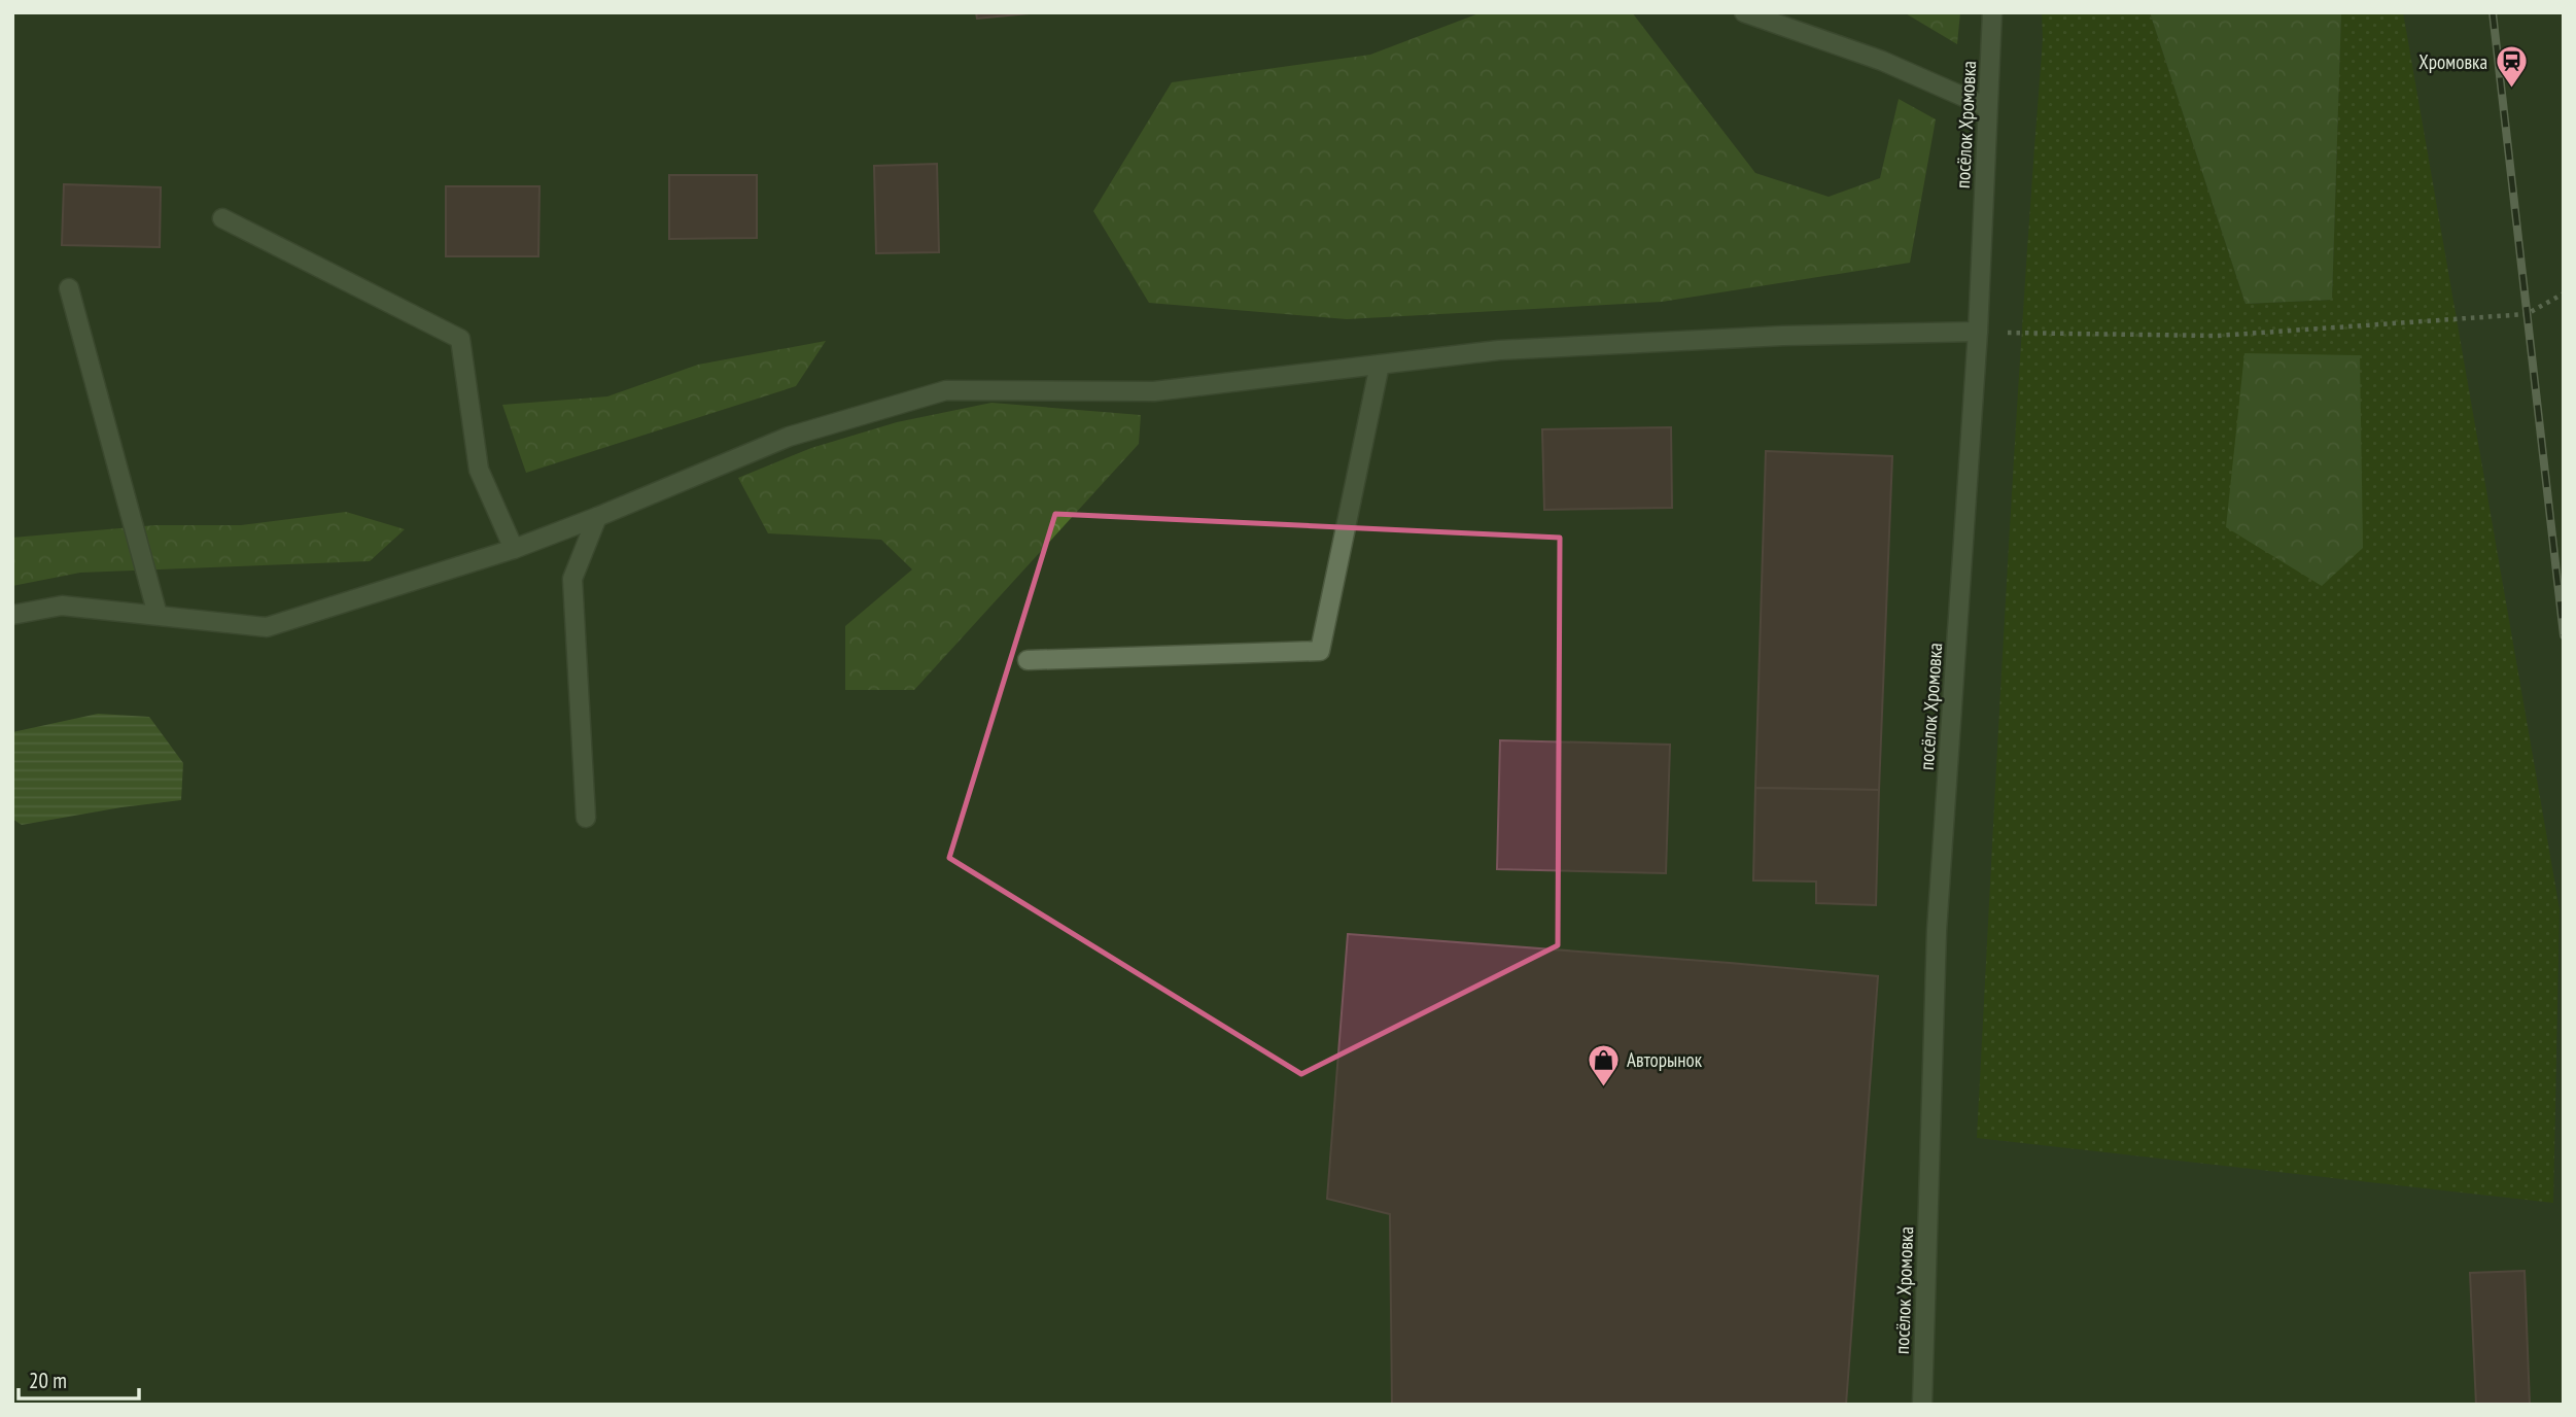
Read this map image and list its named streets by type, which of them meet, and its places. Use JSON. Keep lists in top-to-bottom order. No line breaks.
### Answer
{"streets":{"street":["посёлок Хромовка"]},"places":{"station":["Хромовка"],"shop":["Авторынок"]},"scale_bar":"20 m"}
